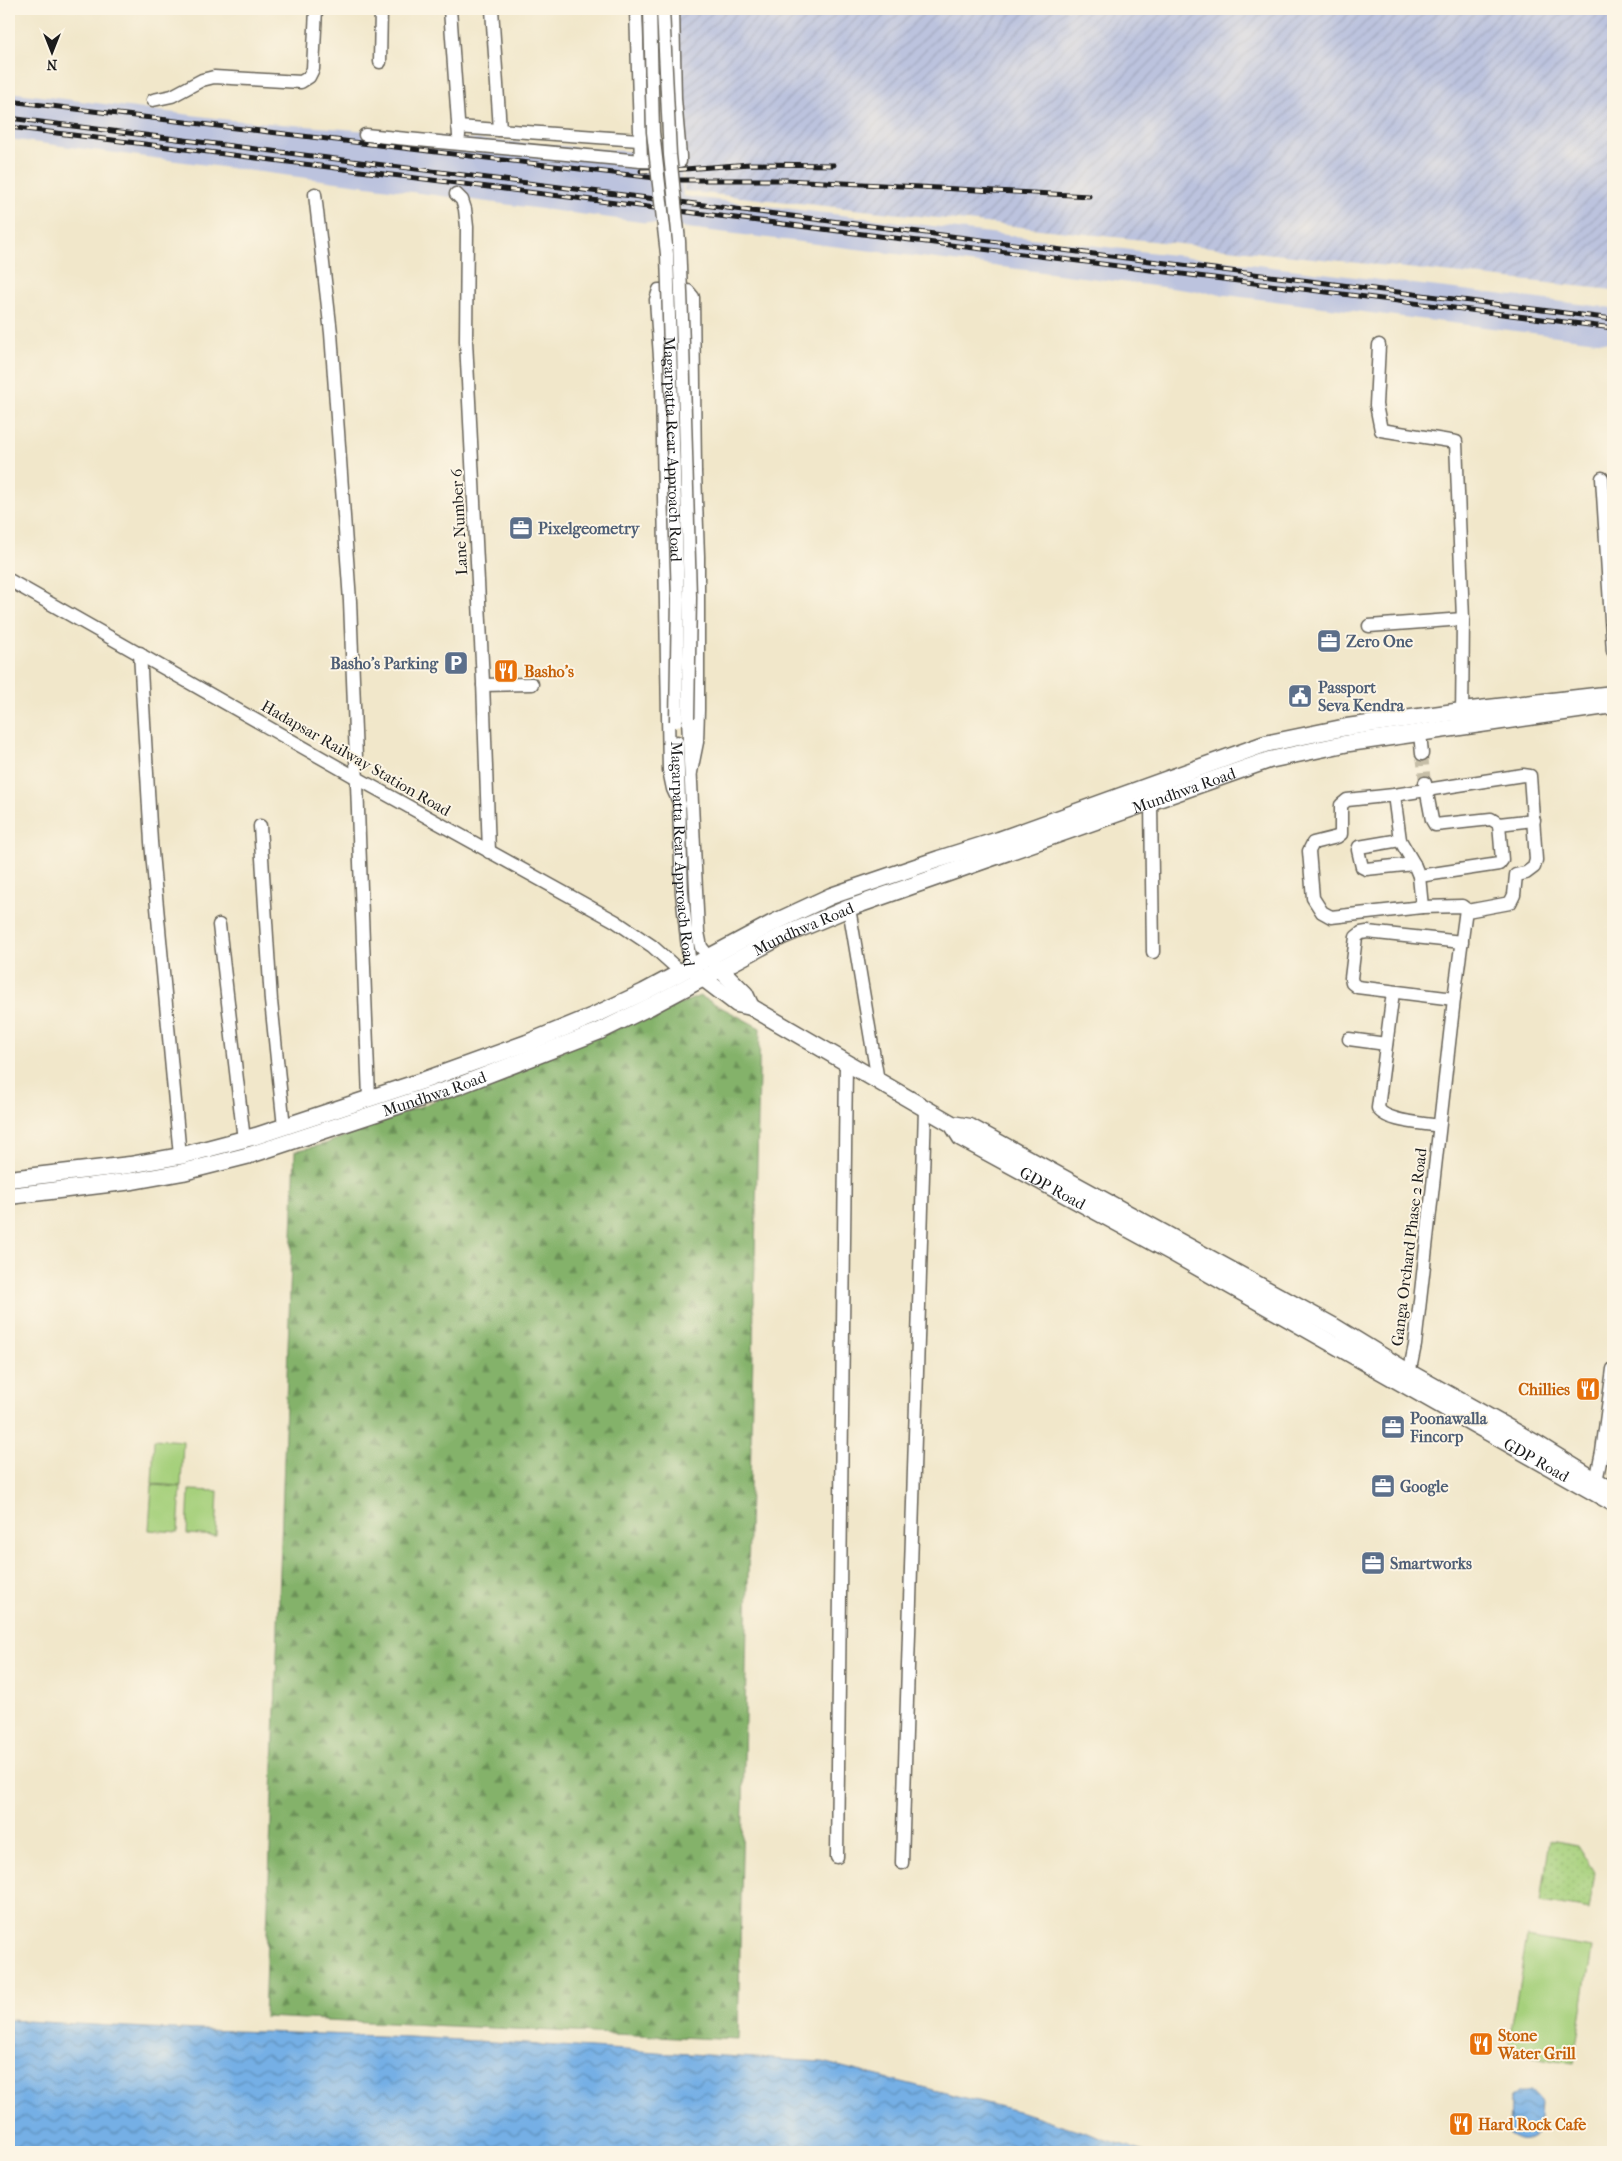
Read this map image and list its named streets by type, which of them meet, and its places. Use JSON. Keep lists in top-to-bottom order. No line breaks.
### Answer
{"streets":{"main road":["Magarpatta Rear Approach Road","Mundhwa Road","GDP Road"],"street":["Lane Number 6","Hadapsar Railway Station Road","Ganga Orchard Phase 2 Road"]},"crossings":[["Magarpatta Rear Approach Road","Hadapsar Railway Station Road"],["Magarpatta Rear Approach Road","Mundhwa Road"],["Magarpatta Rear Approach Road","GDP Road"],["Lane Number 6","Hadapsar Railway Station Road"],["Hadapsar Railway Station Road","Mundhwa Road"],["GDP Road","Ganga Orchard Phase 2 Road"]],"places":{"office":["Pixelgeometry","Zero One","Poonawalla Fincorp","Google","Smartworks"],"parking":["Basho's Parking"],"restaurant":["Basho's","Chillies","Stone Water Grill","Hard Rock Cafe"],"public building":["Passport Seva Kendra"]},"north":"bottom"}
